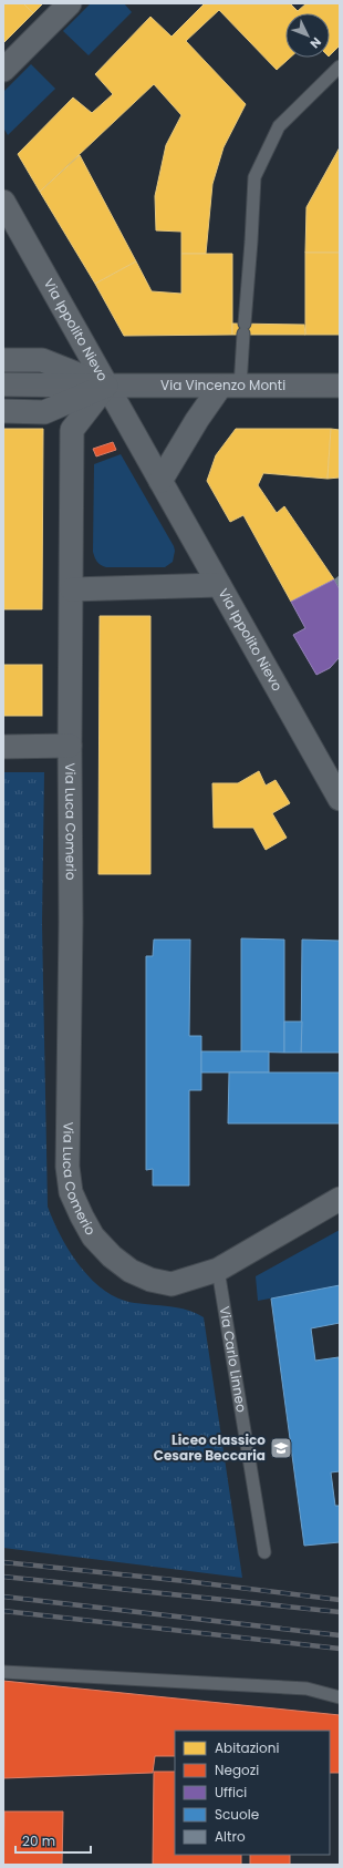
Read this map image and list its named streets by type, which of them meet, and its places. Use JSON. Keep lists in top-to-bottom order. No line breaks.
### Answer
{"streets":{"street":["Via Ippolito Nievo","Via Vincenzo Monti","Via Luca Comerio"],"lane":["Via Carlo Linneo"]},"crossings":[["Via Ippolito Nievo","Via Vincenzo Monti"],["Via Ippolito Nievo","Via Luca Comerio"],["Via Vincenzo Monti","Via Luca Comerio"],["Via Luca Comerio","Via Carlo Linneo"]],"places":{"school or university":["Liceo classico Cesare Beccaria"]},"legend":["Abitazioni","Negozi","Uffici","Scuole","Altro"],"scale_bar":"20 m","north":"bottom right"}
